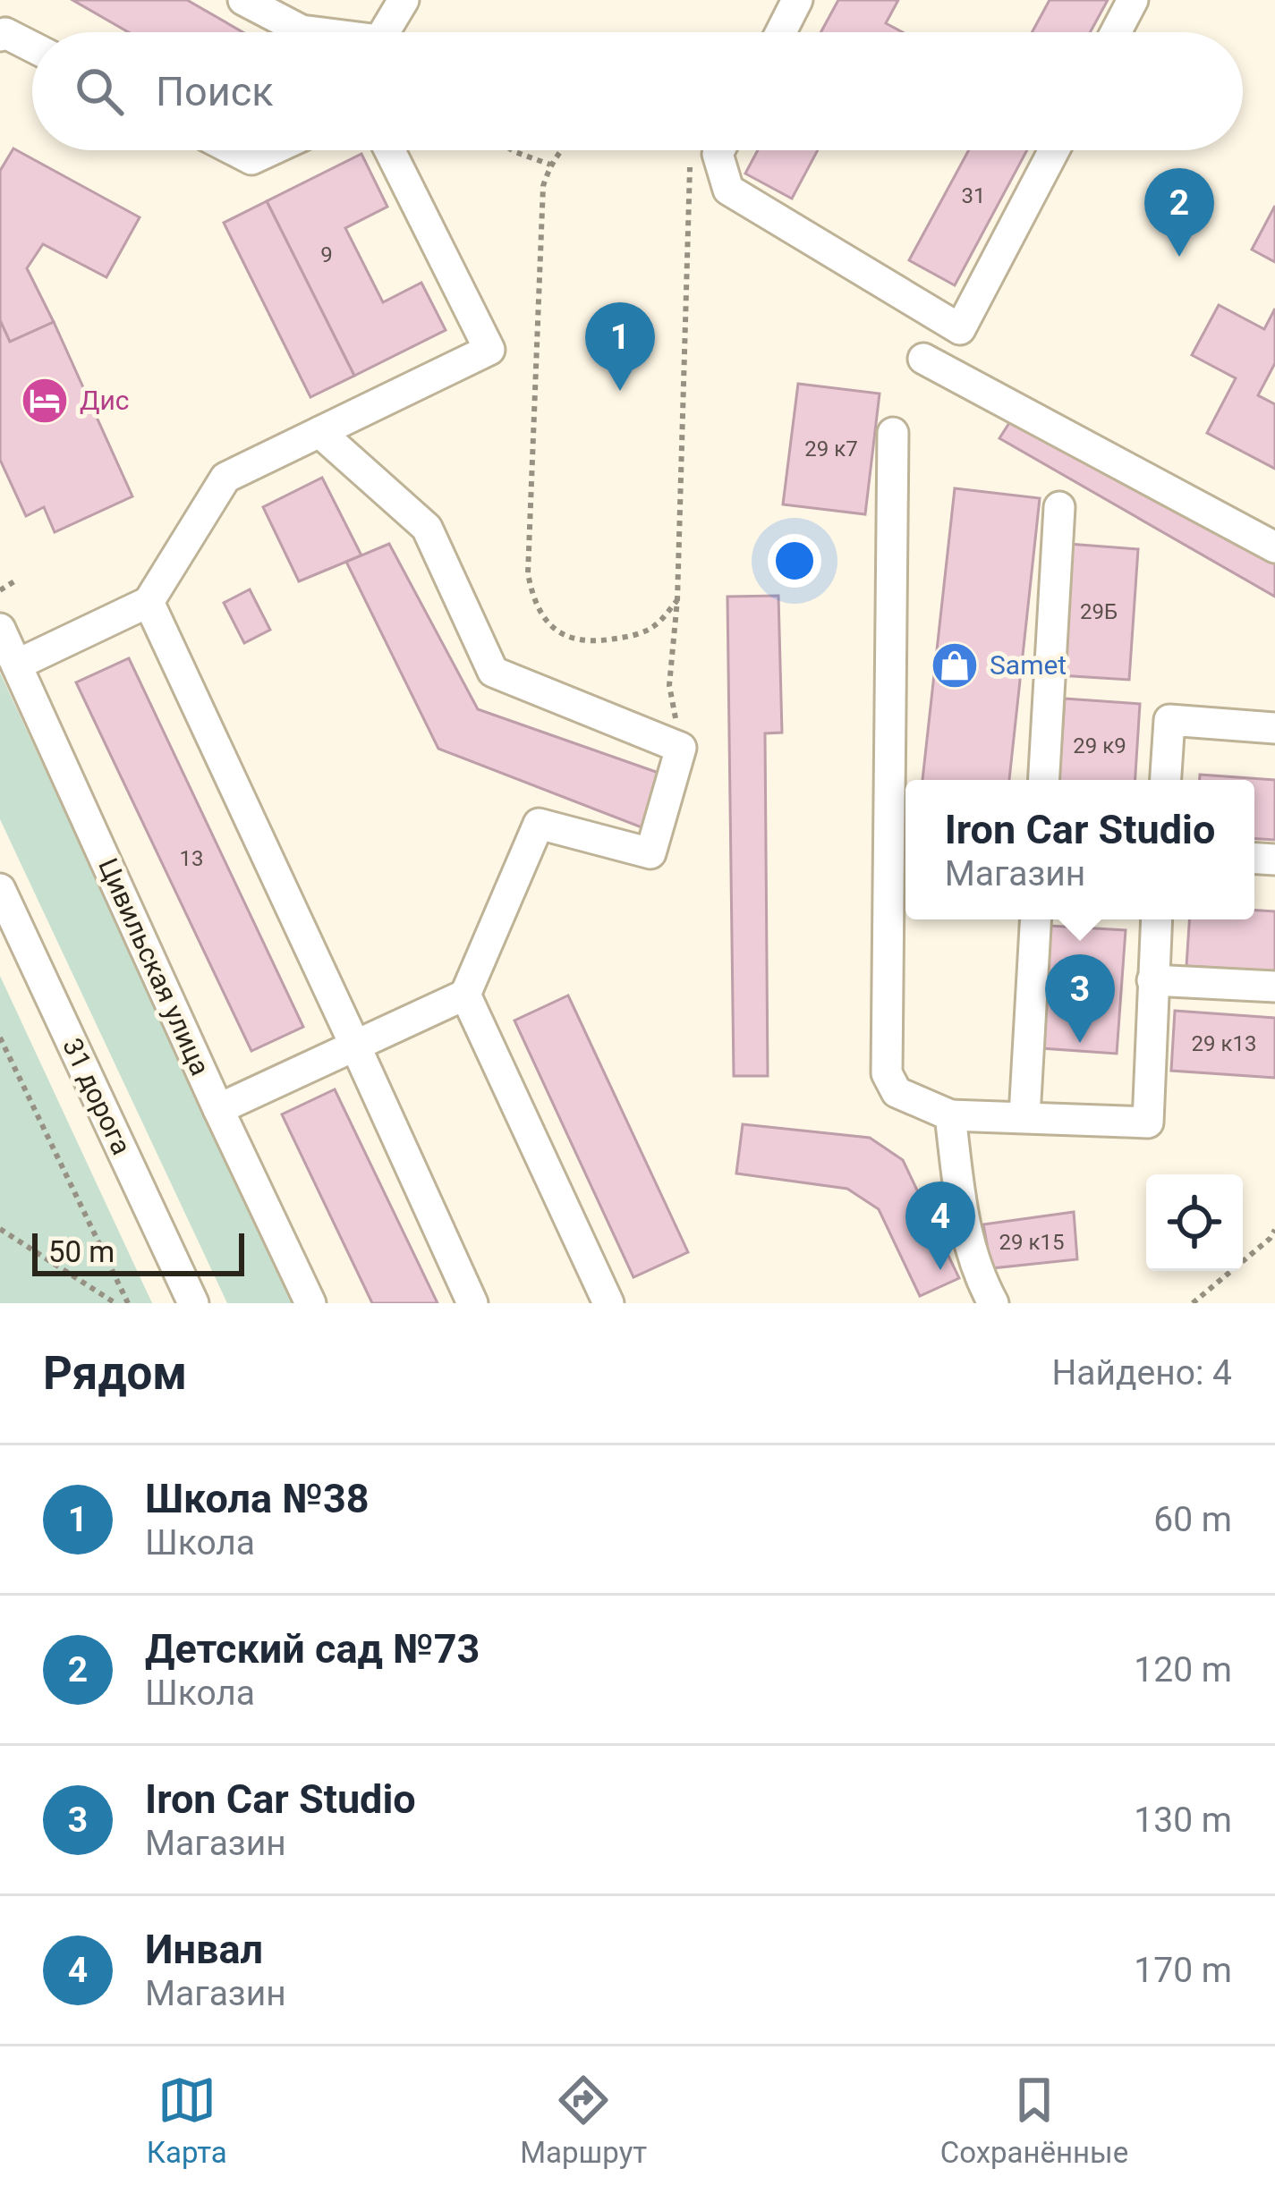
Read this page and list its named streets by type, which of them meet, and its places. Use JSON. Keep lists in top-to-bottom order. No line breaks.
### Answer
{"streets":{"street":["Цивильская улица","31 дорога"]},"places":{"hotel":["Дис"],"shop":["Samet"]},"house_numbers":["31","9","29 к7","29Б","29 к9","13","29 к13","29 к15"],"scale_bar":"50 m","page":{"search":"Поиск","pins":["2","1","3","4"],"popup":["Iron Car Studio","Магазин"],"scale":"50 m","heading":["Рядом","Найдено: 4"],"list":[{"mark":"1","name":"Школа №38","note":"Школа","value":"60 m"},{"mark":"2","name":"Детский сад №73","note":"Школа","value":"120 m"},{"mark":"3","name":"Iron Car Studio","note":"Магазин","value":"130 m"},{"mark":"4","name":"Инвал","note":"Магазин","value":"170 m"}],"nav":["Карта","Маршрут","Сохранённые"]}}
